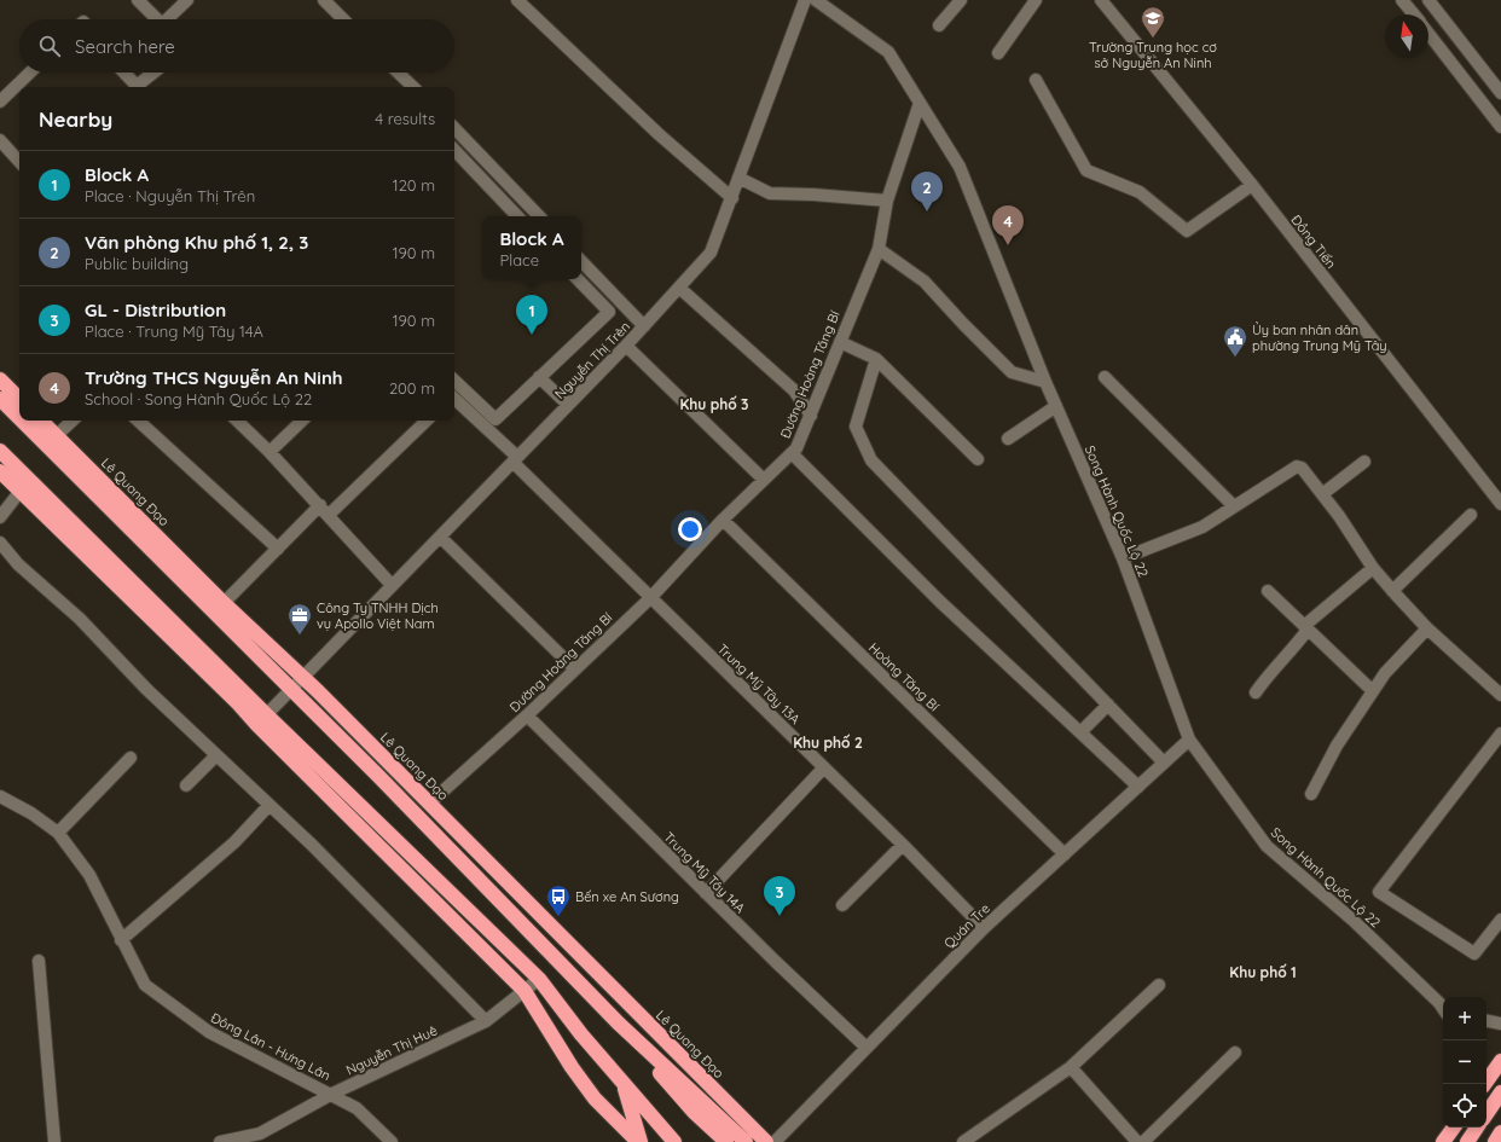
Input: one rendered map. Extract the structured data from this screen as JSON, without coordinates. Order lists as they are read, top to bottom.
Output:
{
  "streets": {
    "highway": ["Lê Quang Đạo"],
    "street": [
      "Đồng Tiến",
      "Nguyễn Thị Trên",
      "Đường Hoàng Tăng Bí",
      "Song Hành Quốc Lộ 22",
      "Hoàng Tăng Bí",
      "Trung Mỹ Tây 13A",
      "Trung Mỹ Tây 14A",
      "Quán Tre",
      "Đông Lân - Hưng Lân",
      "Nguyễn Thị Huê"
    ]
  },
  "crossings": [
    ["Nguyễn Thị Trên", "Lê Quang Đạo"],
    ["Nguyễn Thị Trên", "Trung Mỹ Tây 13A"],
    ["Đường Hoàng Tăng Bí", "Lê Quang Đạo"],
    ["Đường Hoàng Tăng Bí", "Song Hành Quốc Lộ 22"],
    ["Đường Hoàng Tăng Bí", "Hoàng Tăng Bí"],
    ["Đường Hoàng Tăng Bí", "Trung Mỹ Tây 13A"],
    ["Đường Hoàng Tăng Bí", "Trung Mỹ Tây 14A"],
    ["Song Hành Quốc Lộ 22", "Quán Tre"],
    ["Hoàng Tăng Bí", "Quán Tre"],
    ["Trung Mỹ Tây 13A", "Quán Tre"],
    ["Trung Mỹ Tây 14A", "Quán Tre"],
    ["Đông Lân - Hưng Lân", "Nguyễn Thị Huê"]
  ],
  "districts": ["Khu phố 3", "Khu phố 2", "Khu phố 1"],
  "places": {
    "school or university": ["Trường Trung học cơ sở Nguyễn An Ninh"],
    "public building": ["Ủy ban nhân dân phường Trung Mỹ Tây"],
    "office": ["Công Ty TNHH Dịch vụ Apollo Việt Nam"],
    "bus stop": ["Bến xe An Sương"]
  },
  "north": "top",
  "page": {
    "search": "Search here",
    "heading": ["Nearby", "4 results"],
    "list": [
      {
        "mark": "1",
        "name": "Block A",
        "note": "Place · Nguyễn Thị Trên",
        "value": "120 m"
      },
      {
        "mark": "2",
        "name": "Văn phòng Khu phố 1, 2, 3",
        "note": "Public building",
        "value": "190 m"
      },
      {
        "mark": "3",
        "name": "GL - Distribution",
        "note": "Place · Trung Mỹ Tây 14A",
        "value": "190 m"
      },
      {
        "mark": "4",
        "name": "Trường THCS Nguyễn An Ninh",
        "note": "School · Song Hành Quốc Lộ 22",
        "value": "200 m"
      }
    ],
    "pins": [
      "2",
      "4",
      "1",
      "3"
    ],
    "popup": ["Block A", "Place"],
    "map_buttons": ["+", "−"]
  }
}
